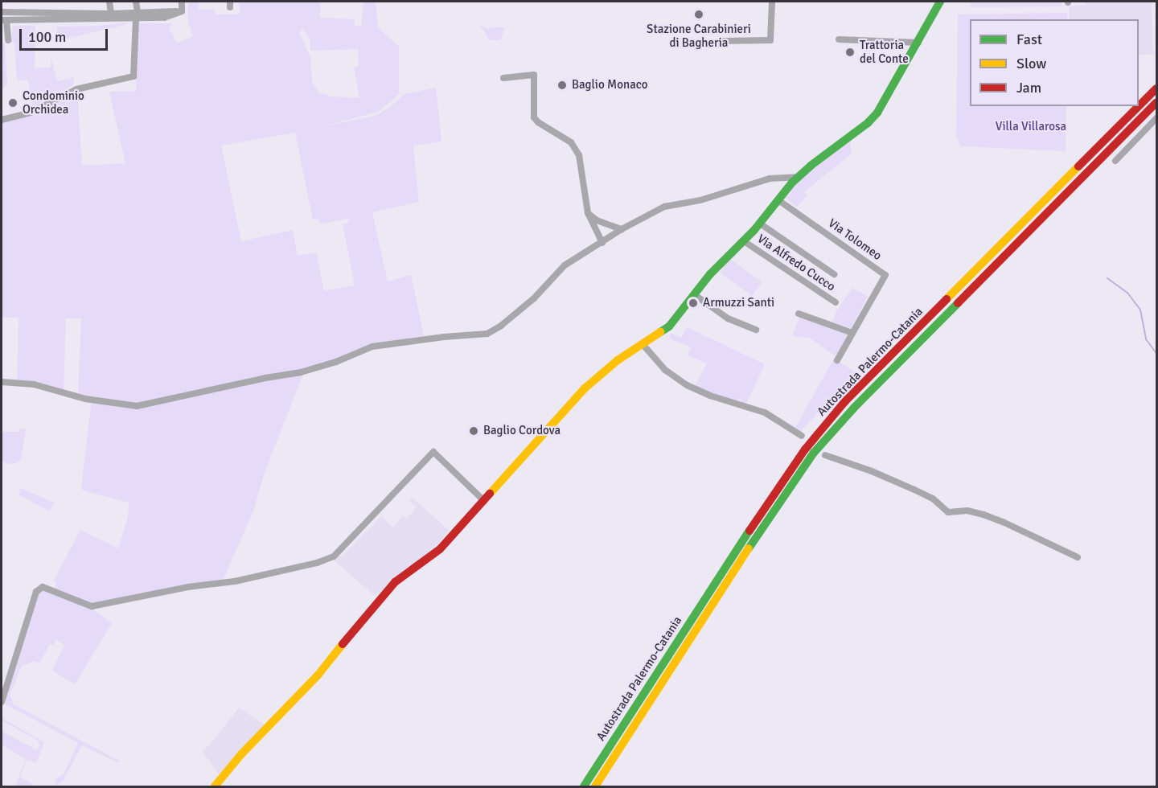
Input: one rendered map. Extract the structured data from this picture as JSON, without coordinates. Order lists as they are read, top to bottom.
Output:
{
  "streets": {
    "main road": ["Autostrada Palermo-Catania"],
    "street": ["Via Tolomeo", "Via Alfredo Cucco"]
  },
  "parks": ["Villa Villarosa"],
  "places": [
    "Stazione Carabinieri di Bagheria",
    "Trattoria del Conte",
    "Baglio Monaco",
    "Condominio Orchidea",
    "Armuzzi Santi",
    "Baglio Cordova"
  ],
  "legend": ["Fast", "Slow", "Jam"],
  "scale_bar": "100 m"
}
